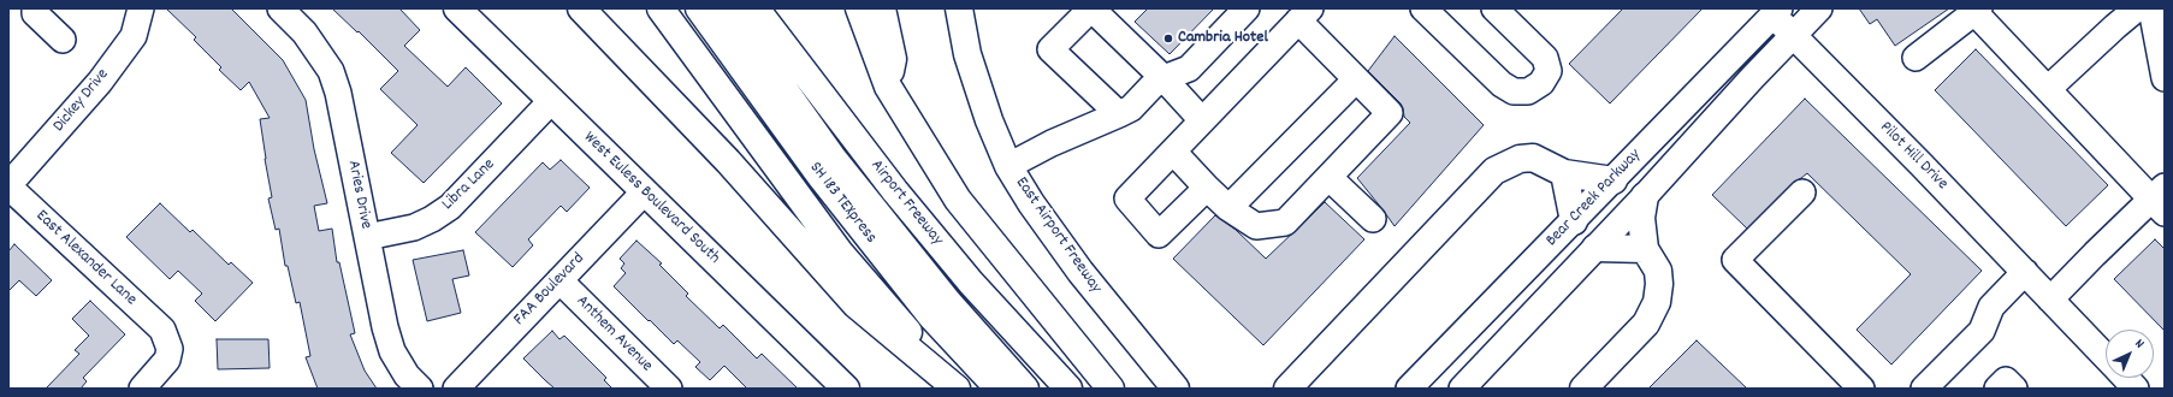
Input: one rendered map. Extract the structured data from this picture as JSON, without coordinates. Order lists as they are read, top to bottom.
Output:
{
  "streets": {
    "main road": [
      "West Euless Boulevard South",
      "SH 183 TEXpress",
      "Airport Freeway",
      "East Airport Freeway"
    ],
    "street": [
      "Dickey Drive",
      "Pilot Hill Drive",
      "Libra Lane",
      "Aries Drive",
      "Bear Creek Parkway",
      "East Alexander Lane",
      "FAA Boulevard",
      "Anthem Avenue"
    ]
  },
  "crossings": [
    ["Dickey Drive", "East Alexander Lane"],
    ["Pilot Hill Drive", "Bear Creek Parkway"],
    ["Libra Lane", "Aries Drive"],
    ["Libra Lane", "West Euless Boulevard South"],
    ["West Euless Boulevard South", "FAA Boulevard"],
    ["FAA Boulevard", "Anthem Avenue"]
  ],
  "places": ["Cambria Hotel"],
  "north": "top right"
}
